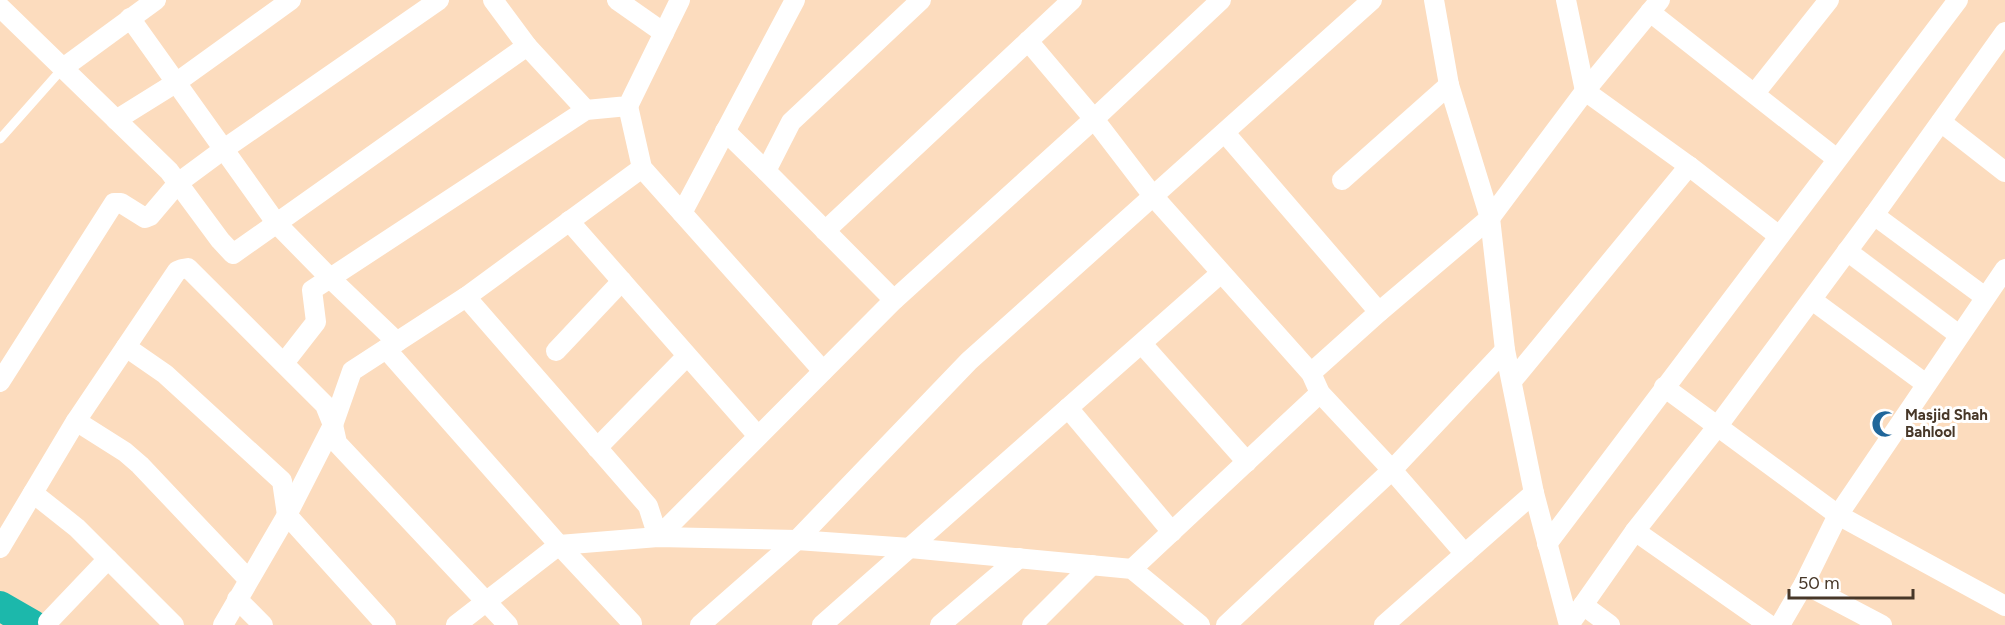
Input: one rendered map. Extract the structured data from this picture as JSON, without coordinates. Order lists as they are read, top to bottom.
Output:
{
  "places": {
    "mosque": ["Masjid Shah Bahlool"]
  },
  "scale_bar": "50 m"
}
